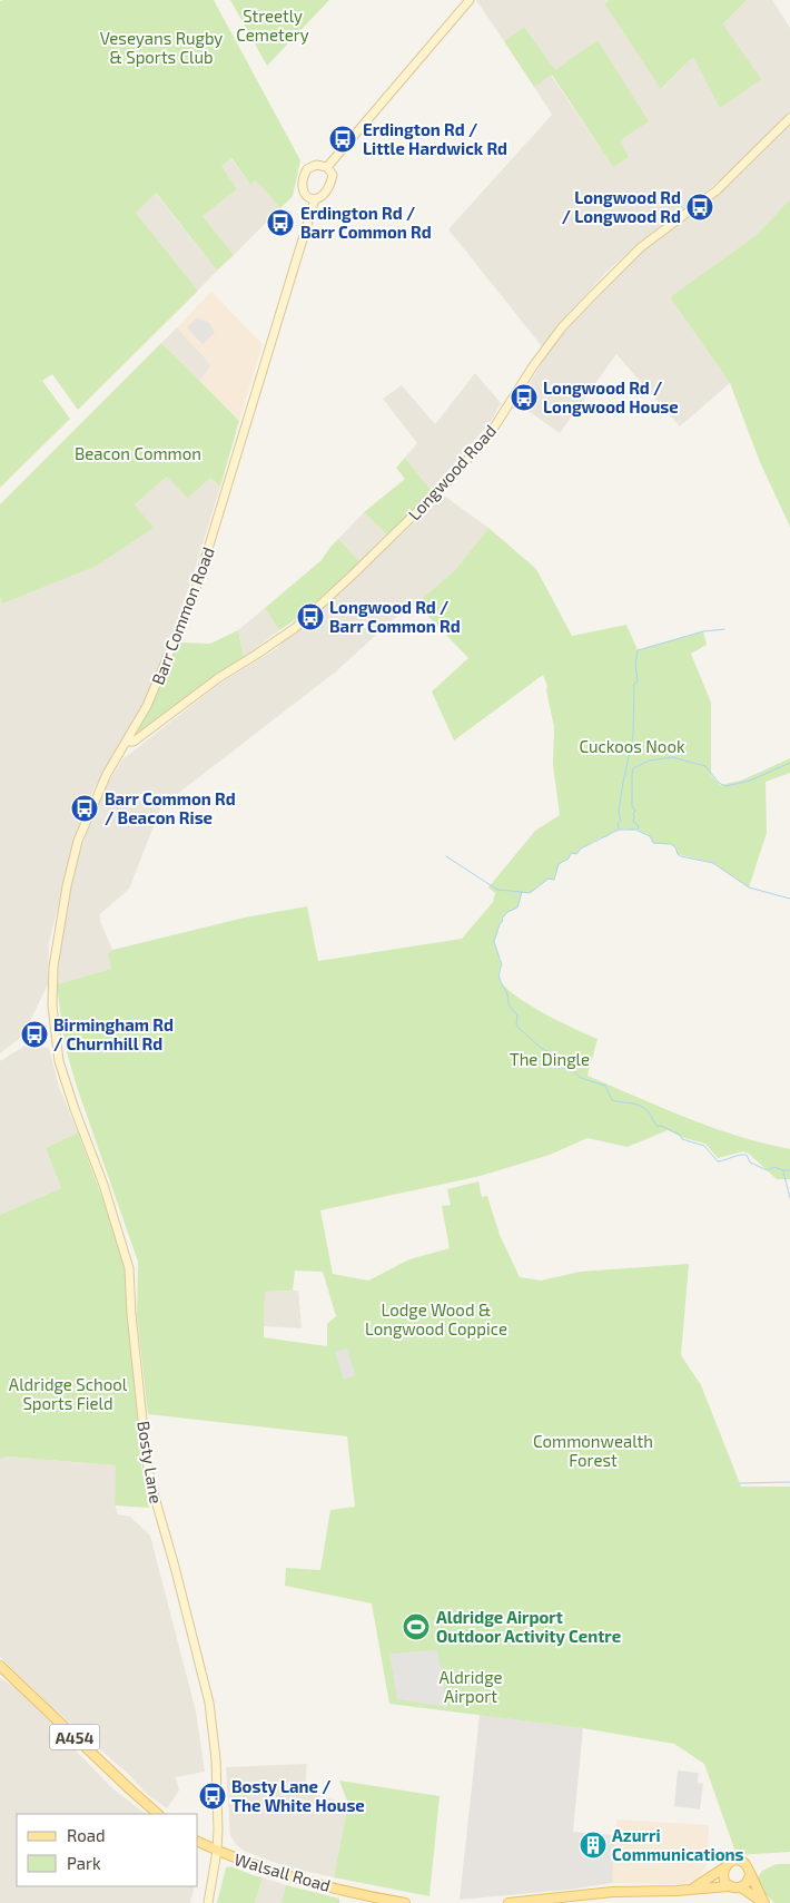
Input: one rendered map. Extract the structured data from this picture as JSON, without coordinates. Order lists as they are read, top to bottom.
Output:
{
  "streets": {
    "main road": [
      "Longwood Road",
      "Barr Common Road",
      "Bosty Lane",
      "A454",
      "Walsall Road"
    ]
  },
  "crossings": [
    ["Longwood Road", "Barr Common Road"],
    ["Barr Common Road", "Bosty Lane"],
    ["Bosty Lane", "Walsall Road"]
  ],
  "parks": [
    "Streetly Cemetery",
    "Veseyans Rugby & Sports Club",
    "Beacon Common",
    "Cuckoos Nook",
    "The Dingle",
    "Lodge Wood & Longwood Coppice",
    "Aldridge School Sports Field",
    "Commonwealth Forest",
    "Aldridge Airport"
  ],
  "places": {
    "bus stop": [
      "Erdington Rd / Little Hardwick Rd",
      "Longwood Rd / Longwood Rd",
      "Erdington Rd / Barr Common Rd",
      "Longwood Rd / Longwood House",
      "Longwood Rd / Barr Common Rd",
      "Barr Common Rd / Beacon Rise",
      "Birmingham Rd / Churnhill Rd",
      "Bosty Lane / The White House"
    ],
    "sports": ["Aldridge Airport Outdoor Activity Centre"],
    "building": ["Azurri Communications"]
  },
  "legend": ["Road", "Park"]
}
